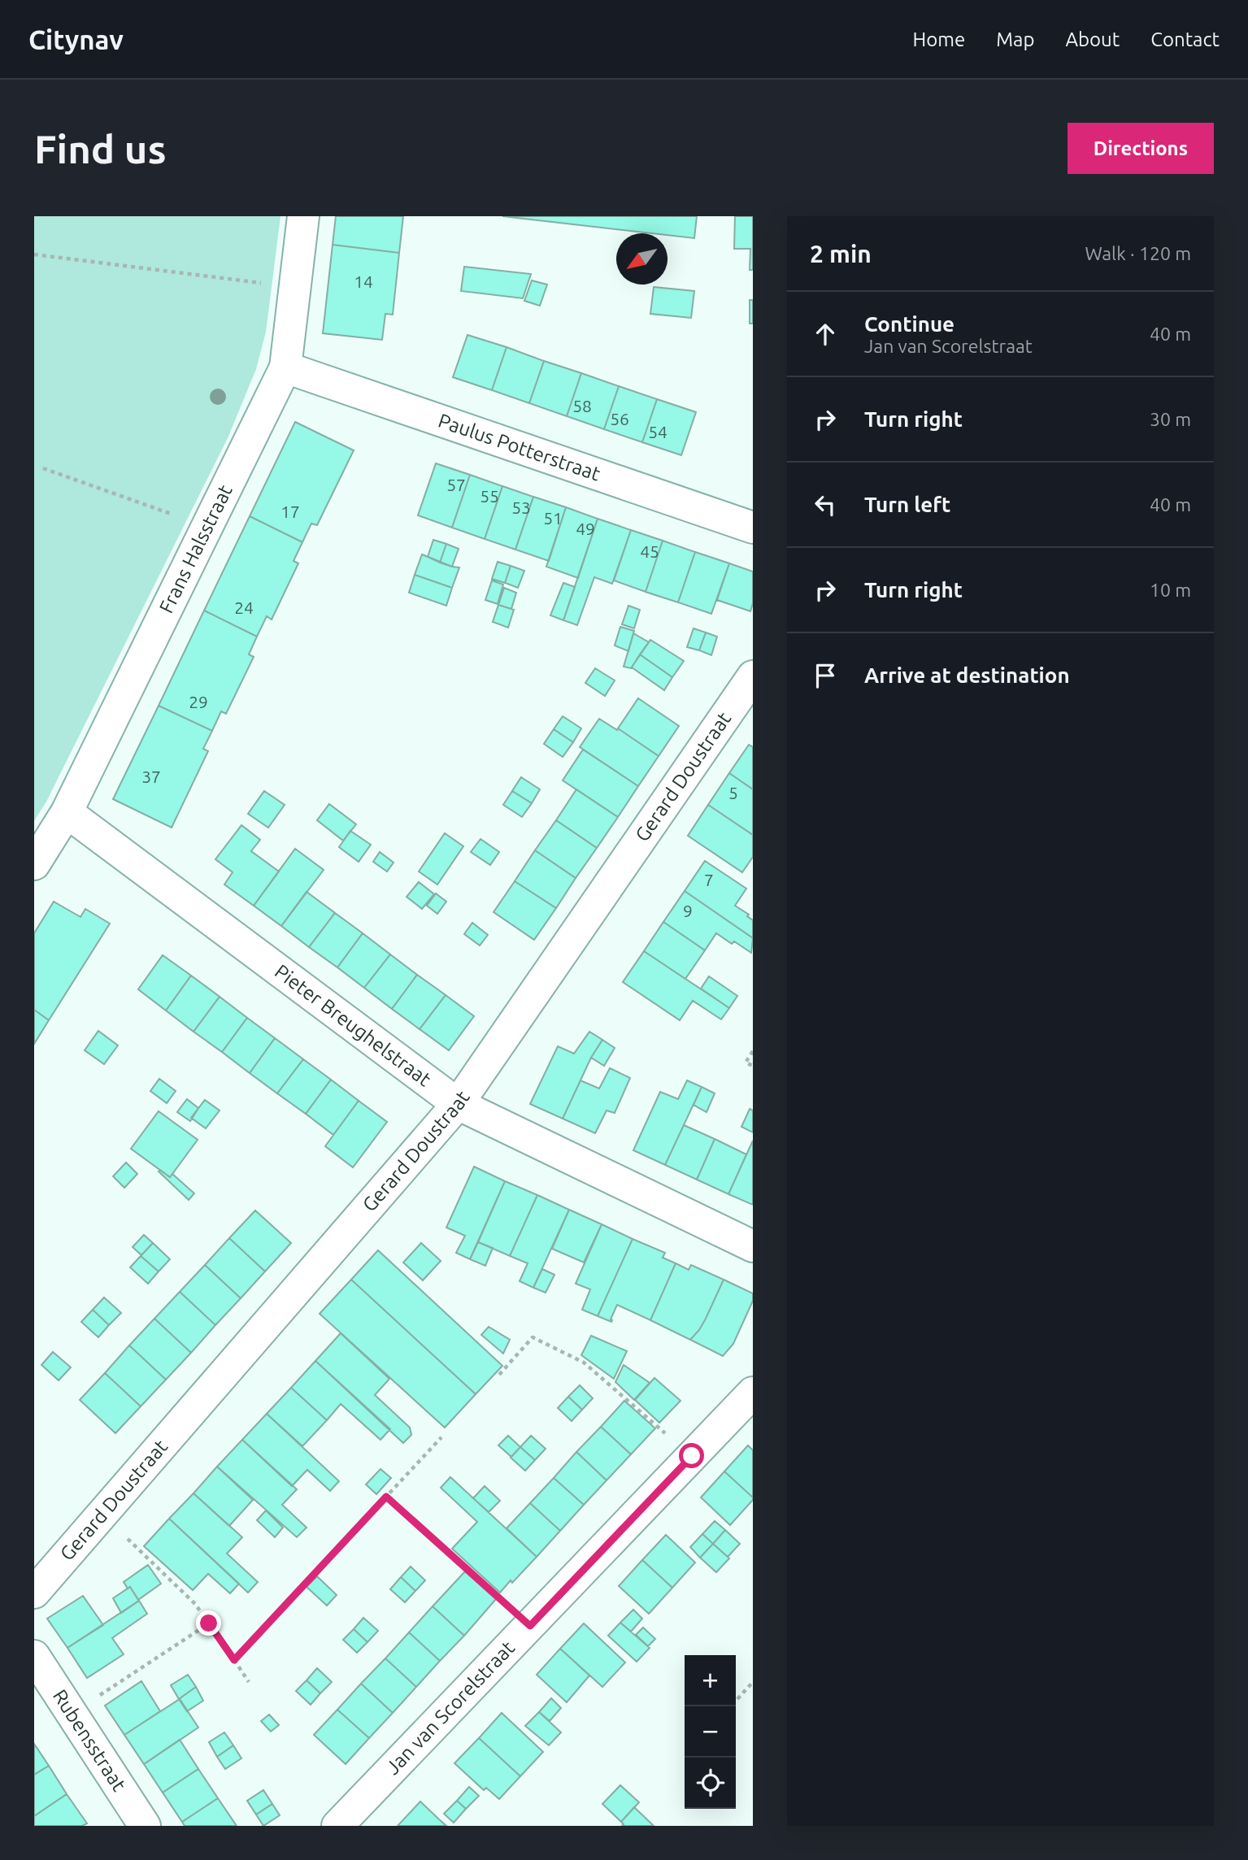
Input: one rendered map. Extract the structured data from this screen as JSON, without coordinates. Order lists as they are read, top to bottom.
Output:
{
  "streets": {
    "street": [
      "Paulus Potterstraat",
      "Frans Halsstraat",
      "Gerard Doustraat",
      "Pieter Breughelstraat",
      "Jan van Scorelstraat",
      "Rubensstraat"
    ]
  },
  "crossings": [
    ["Paulus Potterstraat", "Frans Halsstraat"],
    ["Frans Halsstraat", "Pieter Breughelstraat"],
    ["Gerard Doustraat", "Pieter Breughelstraat"]
  ],
  "house_numbers": [
    "14",
    "58",
    "56",
    "54",
    "57",
    "55",
    "53",
    "17",
    "51",
    "49",
    "45",
    "24",
    "29",
    "37",
    "5",
    "7",
    "9"
  ],
  "north": "bottom left",
  "page": {
    "header": "Citynav",
    "nav": [
      "Home",
      "Map",
      "About",
      "Contact"
    ],
    "buttons": "Directions",
    "title": "Find us",
    "heading": ["2 min", "Walk · 120 m"],
    "list": [
      ["Continue", "Jan van Scorelstraat", "40 m"],
      ["Turn right", "30 m"],
      ["Turn left", "40 m"],
      ["Turn right", "10 m"],
      "Arrive at destination"
    ],
    "map_buttons": ["+", "−"]
  }
}
